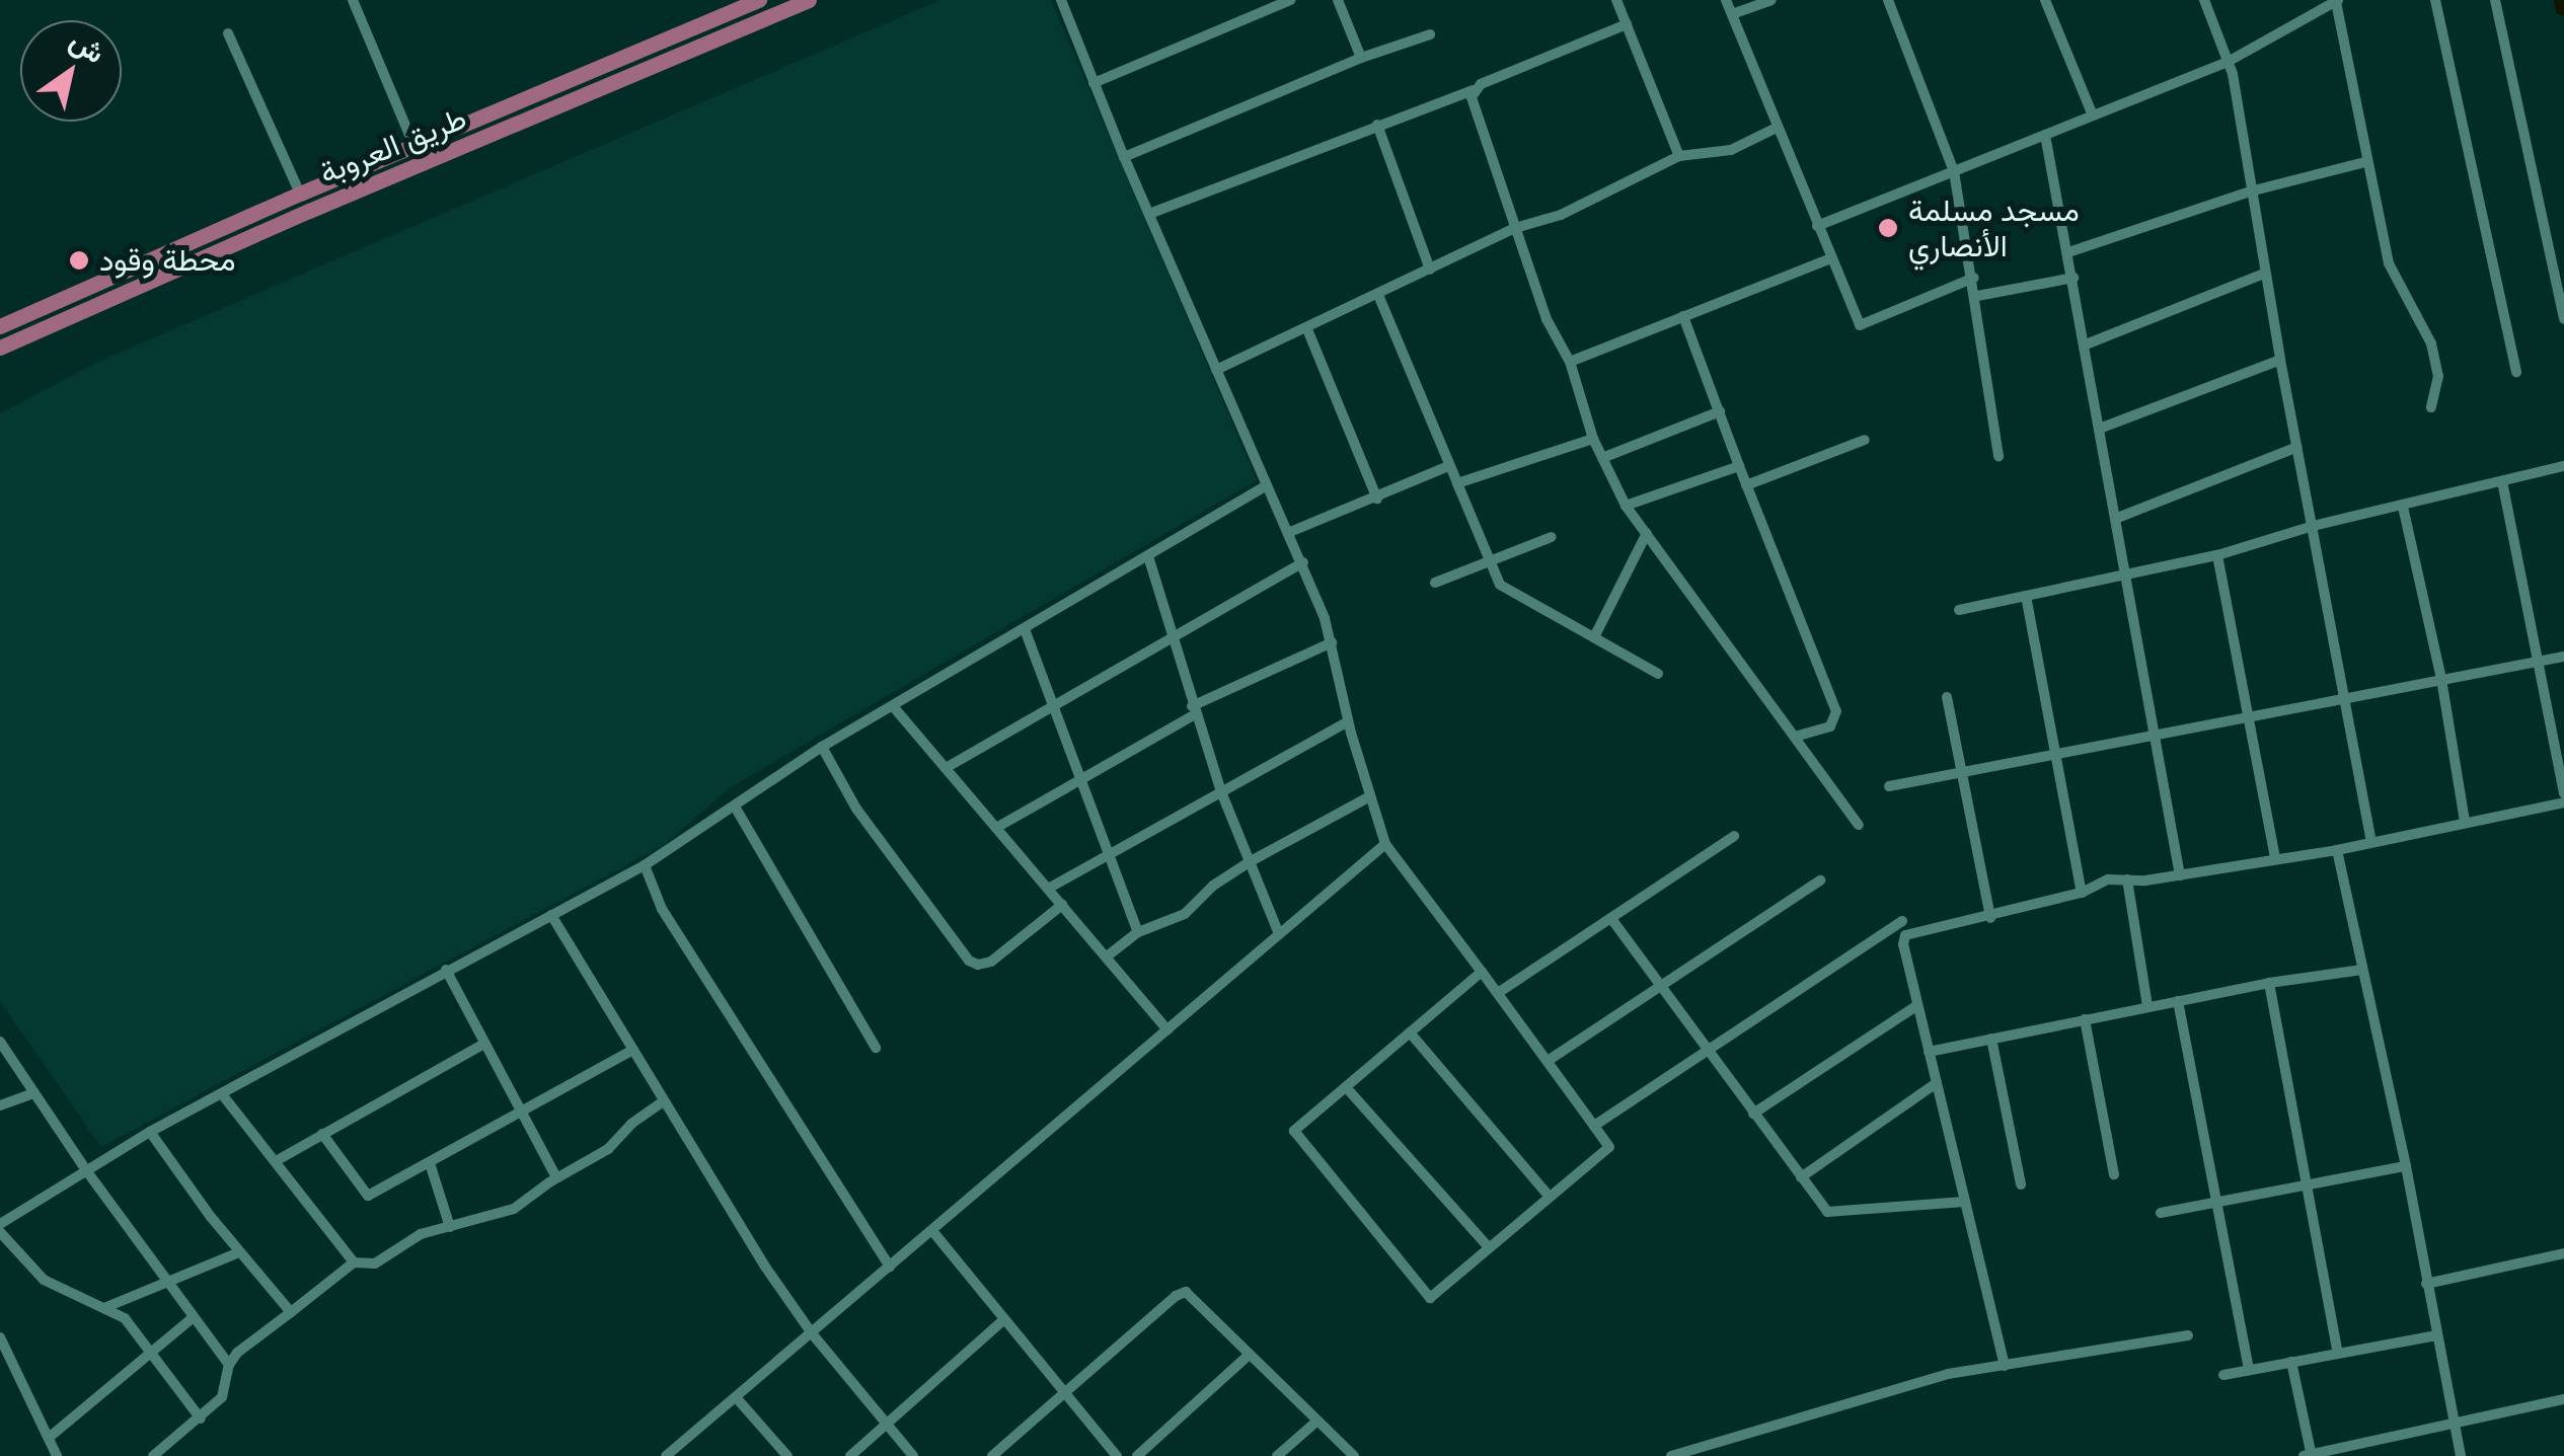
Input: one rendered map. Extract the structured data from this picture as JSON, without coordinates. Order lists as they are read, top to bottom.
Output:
{
  "streets": {
    "main road": ["طريق العروبة"]
  },
  "places": ["مسجد مسلمة الأنصاري", "محطة وقود"],
  "north": "top right"
}
